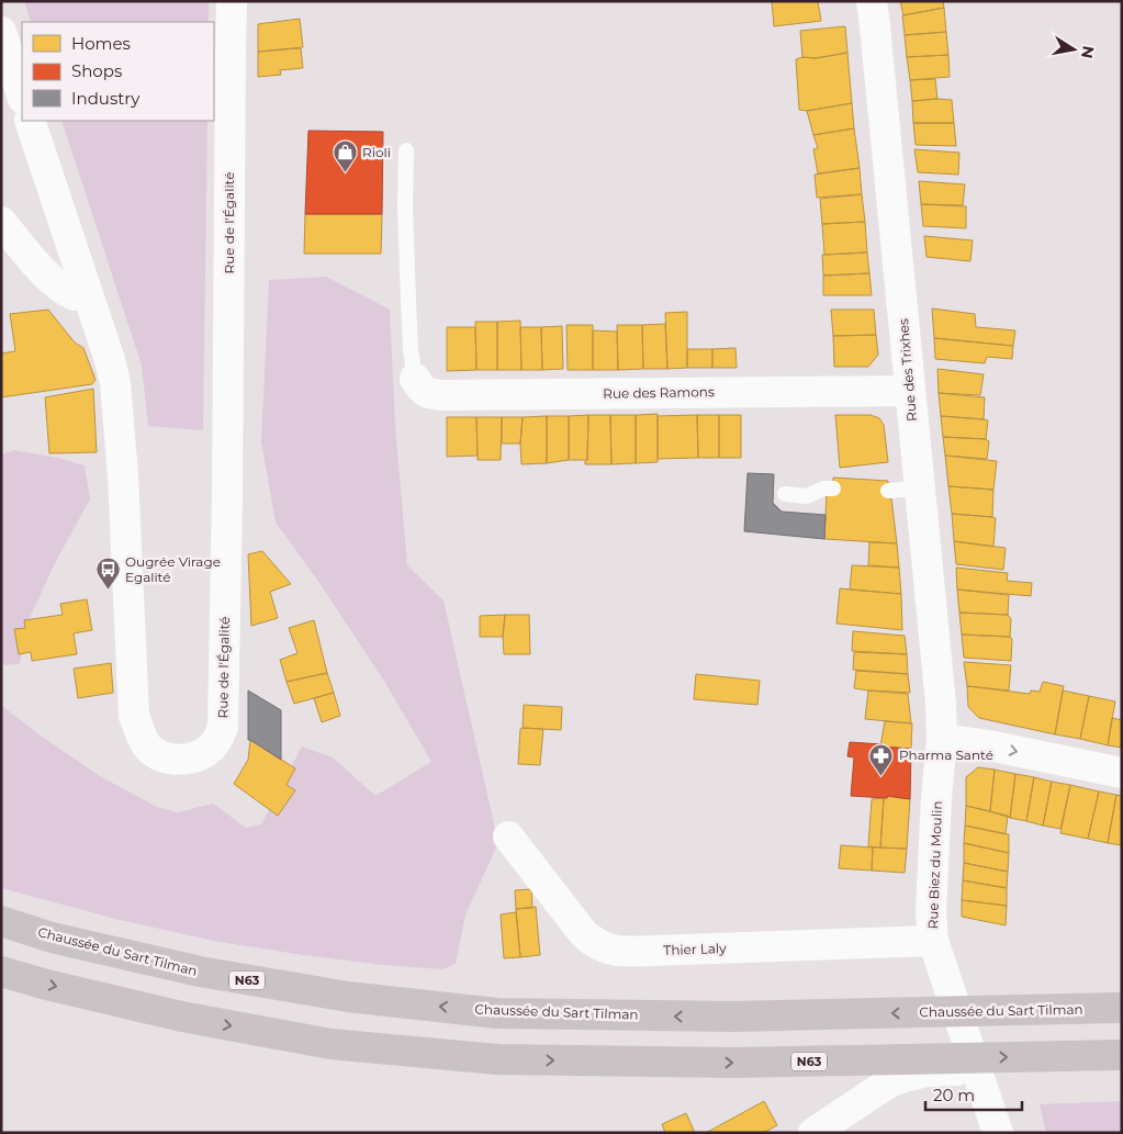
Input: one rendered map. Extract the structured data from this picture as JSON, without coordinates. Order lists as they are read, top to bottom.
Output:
{
  "streets": {
    "highway": ["Chaussée du Sart Tilman", "N63"],
    "street": [
      "Rue de l'Égalité",
      "Rue des Trixhes",
      "Rue des Ramons",
      "Rue Biez du Moulin",
      "Thier Laly"
    ]
  },
  "crossings": [
    ["Rue des Trixhes", "Rue des Ramons"],
    ["Rue des Trixhes", "Rue Biez du Moulin"],
    ["Rue Biez du Moulin", "Thier Laly"]
  ],
  "places": {
    "shop": ["Rioli"],
    "bus stop": ["Ougrée Virage Egalité"],
    "pharmacy": ["Pharma Santé"]
  },
  "legend": ["Homes", "Shops", "Industry"],
  "scale_bar": "20 m",
  "north": "right"
}
